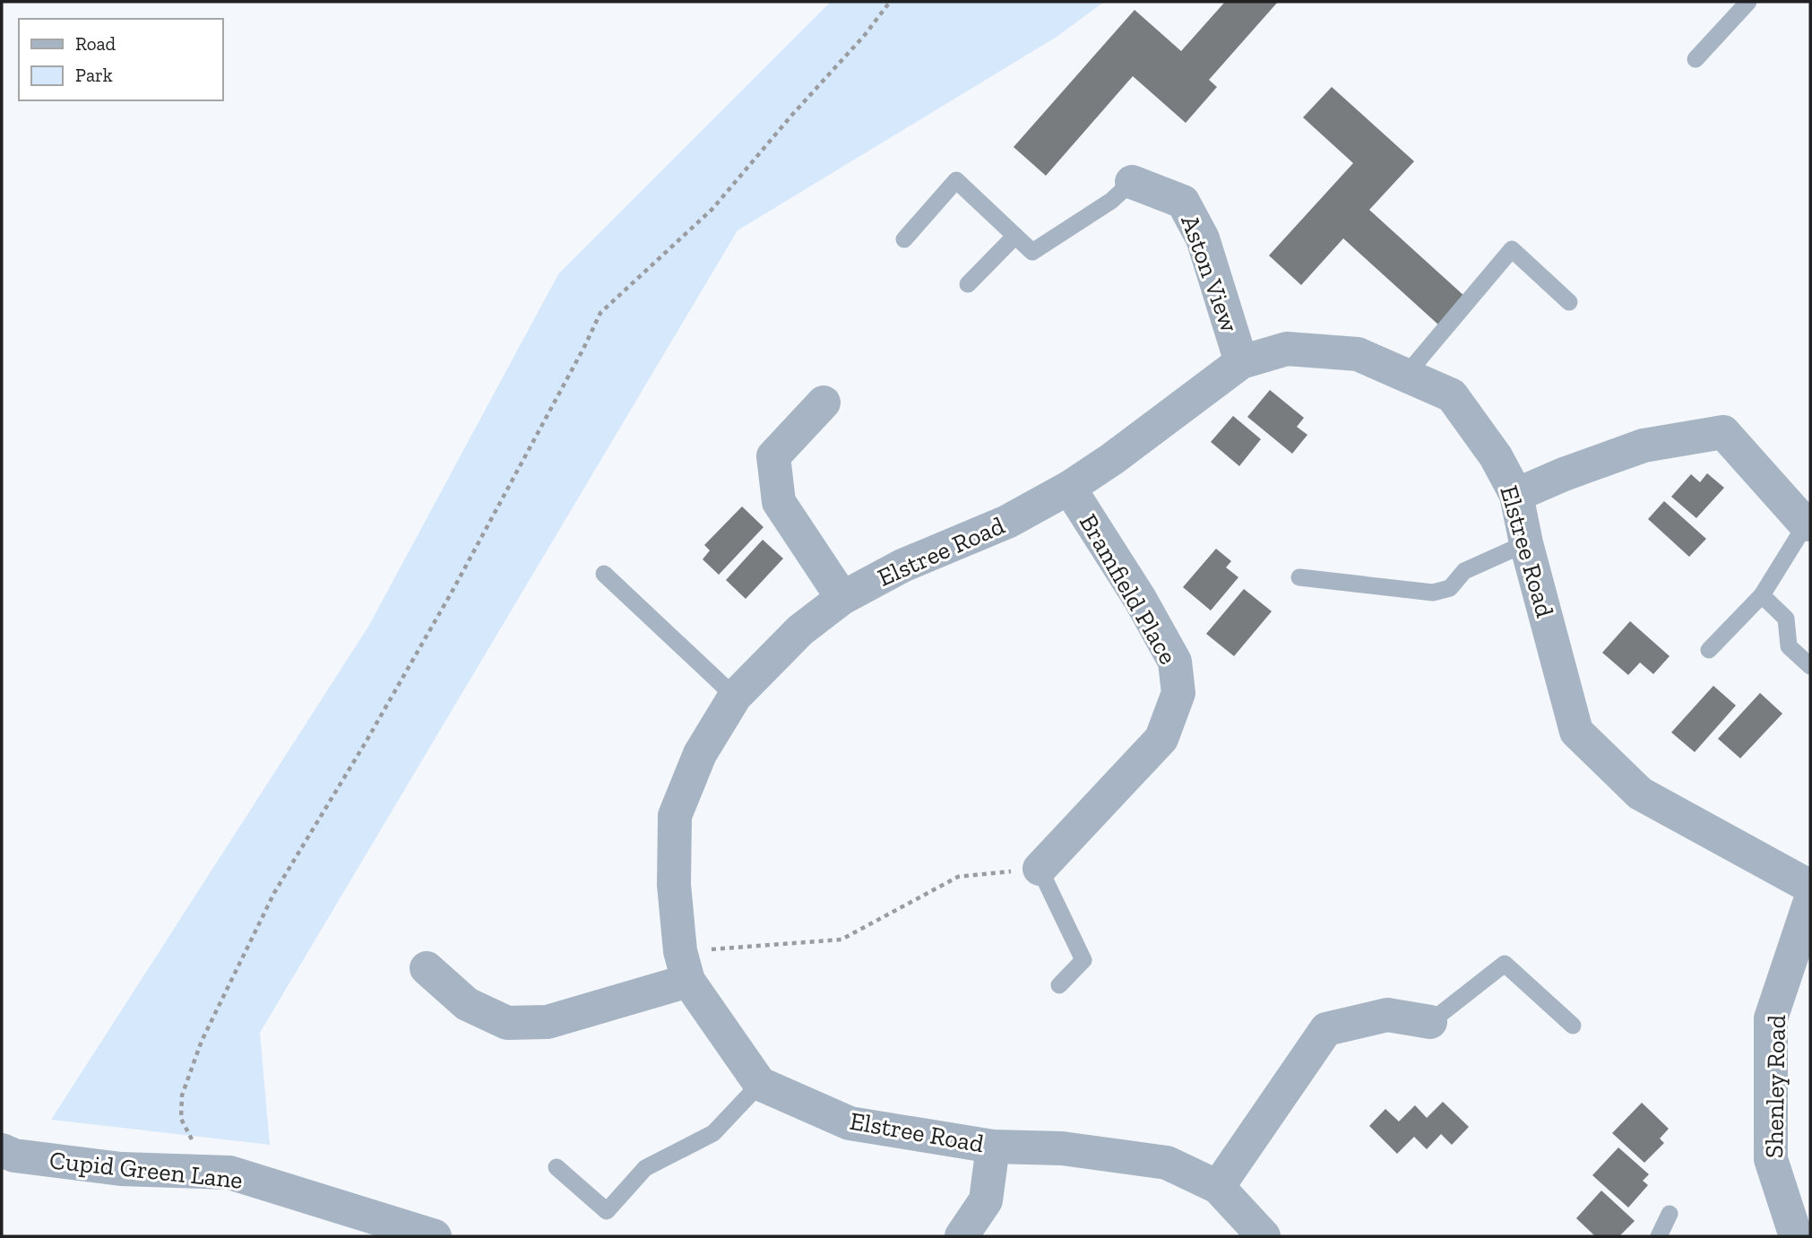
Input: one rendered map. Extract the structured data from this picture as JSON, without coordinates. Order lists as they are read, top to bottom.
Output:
{
  "streets": {
    "street": [
      "Aston View",
      "Elstree Road",
      "Bramfield Place",
      "Shenley Road",
      "Cupid Green Lane"
    ]
  },
  "crossings": [
    ["Aston View", "Elstree Road"],
    ["Elstree Road", "Bramfield Place"]
  ],
  "legend": ["Road", "Park"]
}
